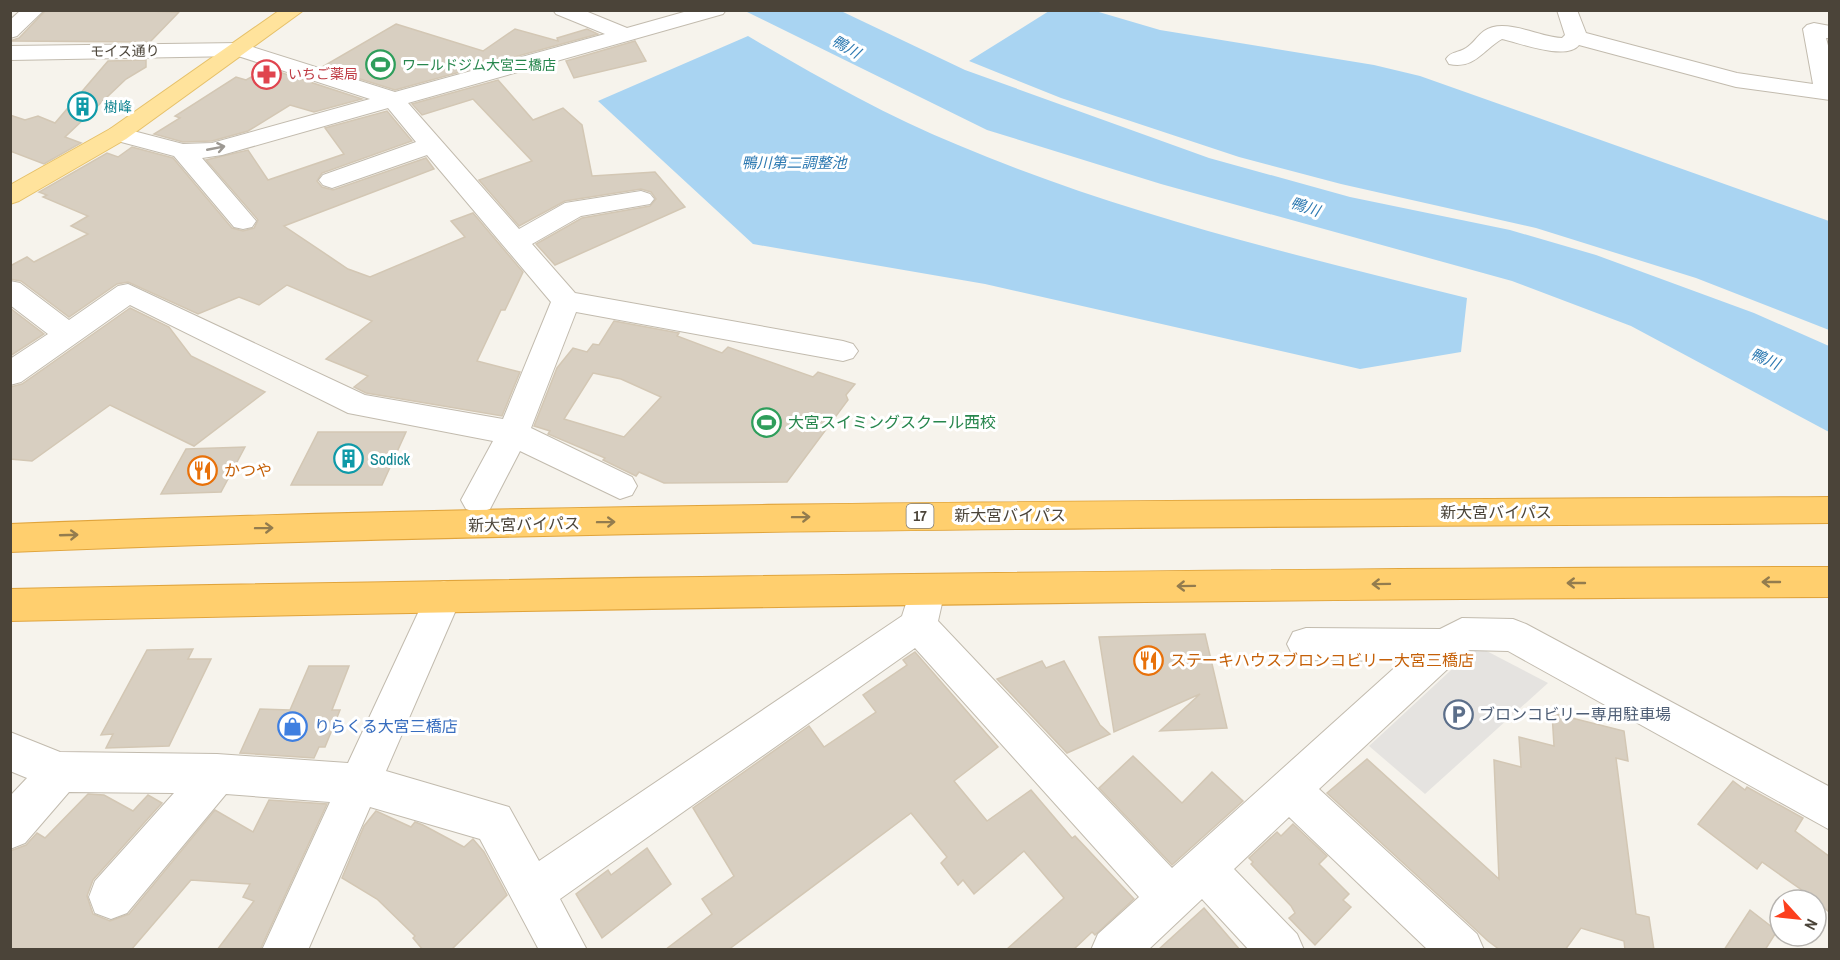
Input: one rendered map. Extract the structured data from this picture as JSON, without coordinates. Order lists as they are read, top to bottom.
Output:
{
  "streets": {
    "highway": ["新大宮バイパス", "17"],
    "street": ["モイス通り"]
  },
  "water": ["鴨川", "鴨川第二調整池"],
  "places": {
    "sports": ["ワールドジム大宮三橋店", "大宮スイミングスクール西校"],
    "pharmacy": ["いちご薬局"],
    "building": ["樹峰", "Sodick"],
    "restaurant": ["かつや", "ステーキハウスブロンコビリー大宮三橋店"],
    "parking": ["ブロンコビリー専用駐車場"],
    "shop": ["りらくる大宮三橋店"]
  },
  "north": "bottom right"
}
